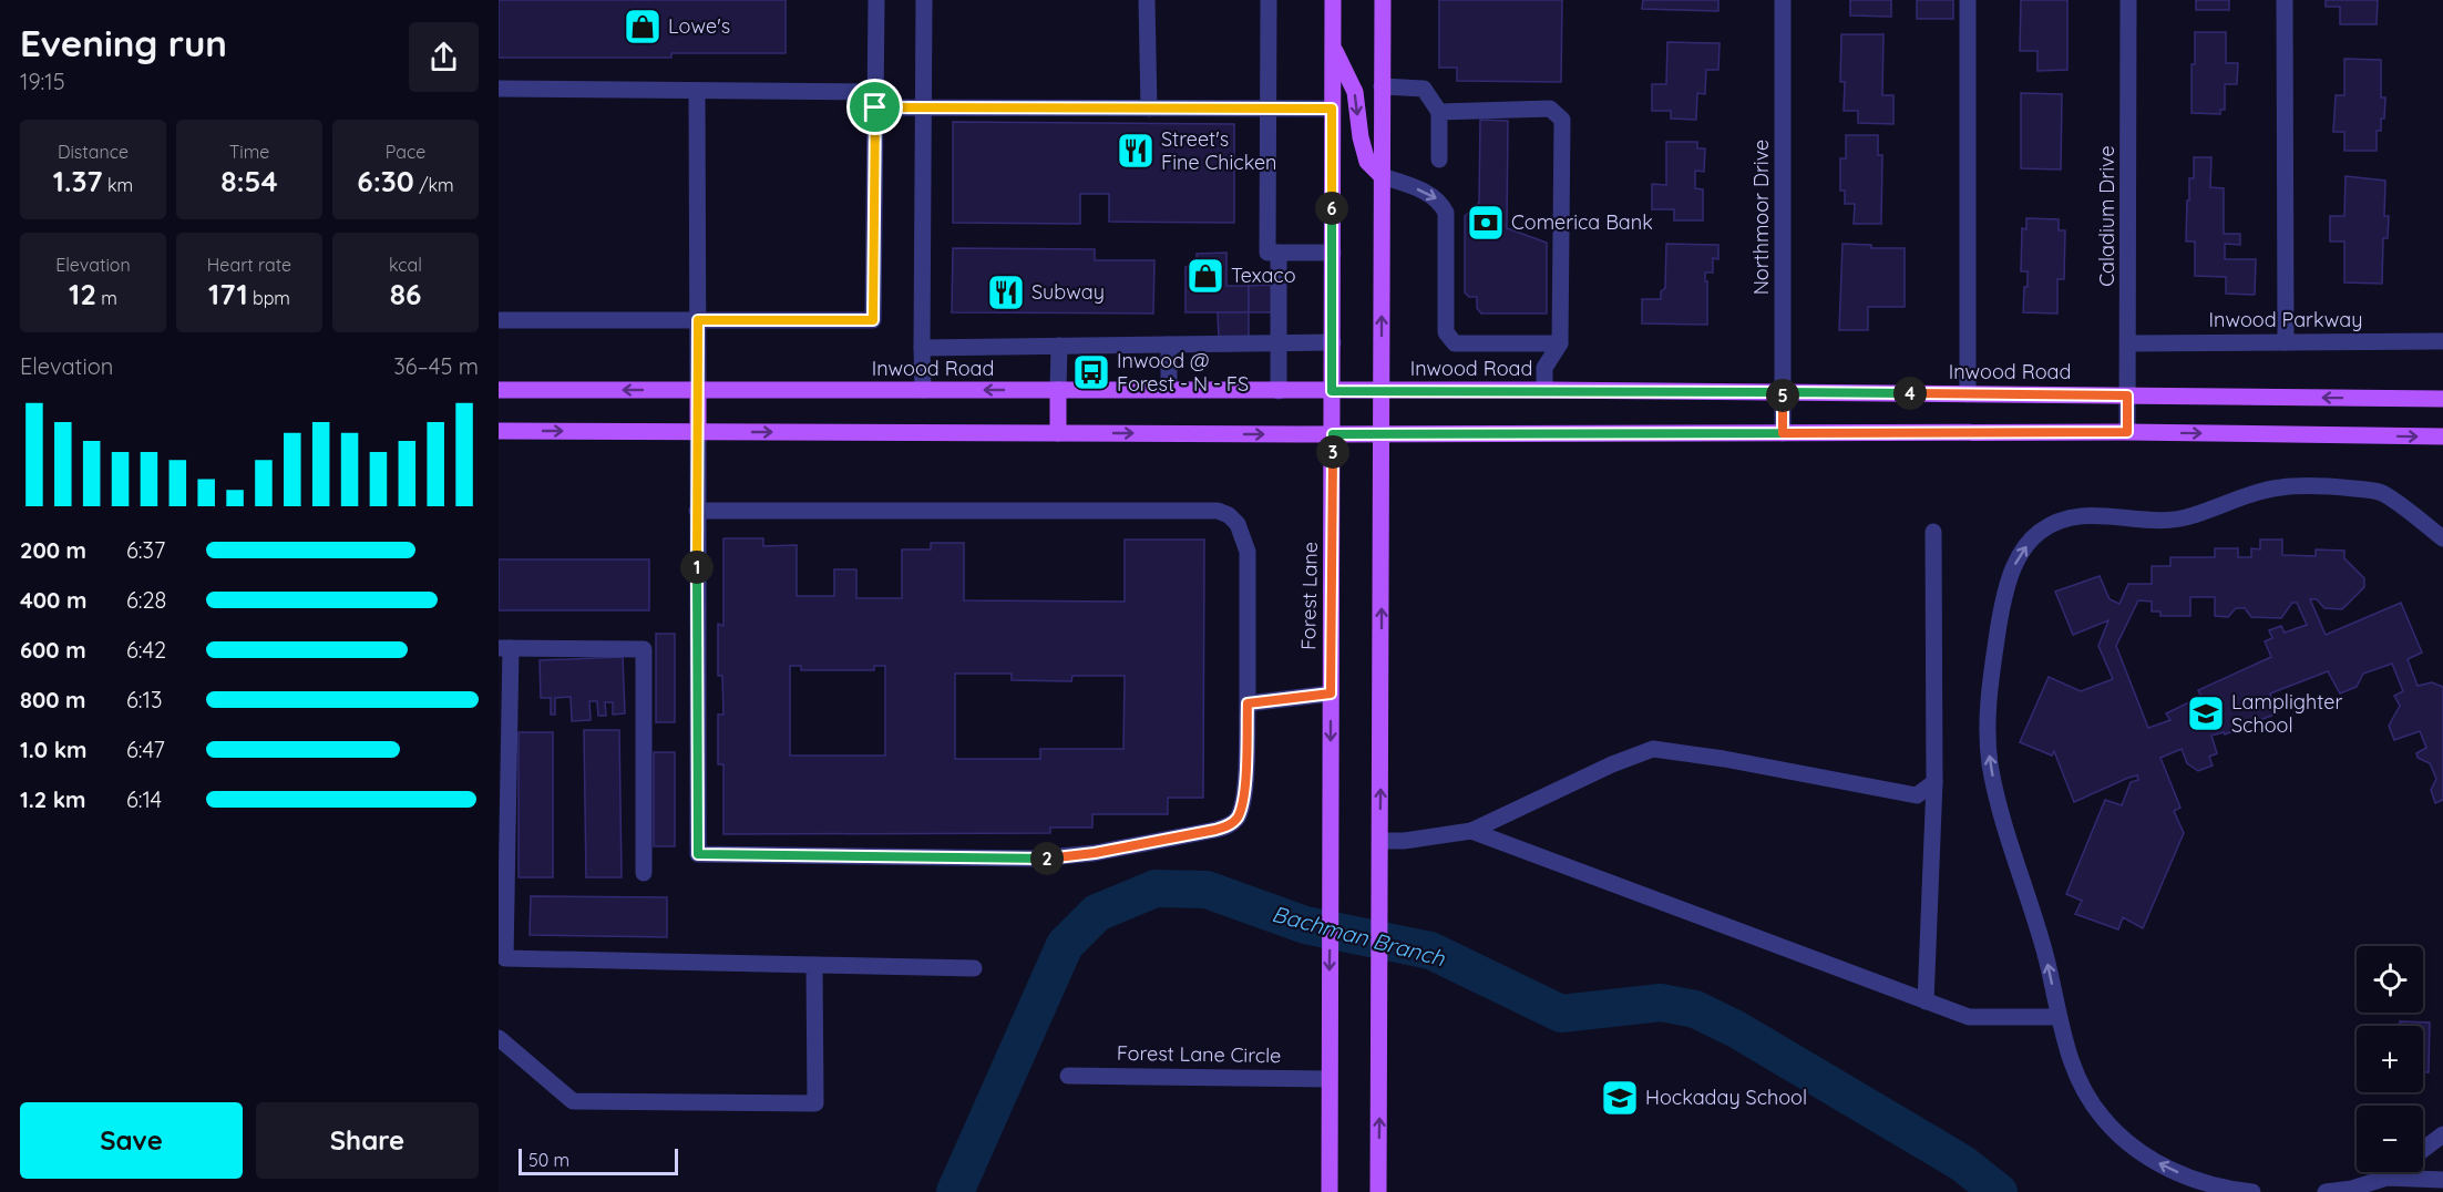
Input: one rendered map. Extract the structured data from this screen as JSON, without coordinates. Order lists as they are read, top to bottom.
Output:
{
  "streets": {
    "main road": ["Inwood Road", "Forest Lane"],
    "street": [
      "Caladium Drive",
      "Northmoor Drive",
      "Inwood Parkway",
      "Forest Lane Circle"
    ]
  },
  "crossings": [
    ["Caladium Drive", "Inwood Parkway"],
    ["Caladium Drive", "Inwood Road"],
    ["Northmoor Drive", "Inwood Road"],
    ["Inwood Road", "Forest Lane"],
    ["Forest Lane", "Forest Lane Circle"]
  ],
  "water": ["Bachman Branch"],
  "places": {
    "shop": ["Lowe's", "Texaco"],
    "restaurant": ["Street's Fine Chicken", "Subway"],
    "bank": ["Comerica Bank"],
    "bus stop": ["Inwood @ Forest - N - FS"],
    "school or university": ["Lamplighter School", "Hockaday School"]
  },
  "scale_bar": "50 m",
  "page": {
    "heading": ["Evening run", "19:15"],
    "stats": [
      ["Distance", "1.37 km"],
      ["Time", "8:54"],
      ["Pace", "6:30 /km"],
      ["Elevation", "12 m"],
      ["Heart rate", "171 bpm"],
      ["kcal", "86"]
    ],
    "pins": [
      "6",
      "4",
      "5",
      "3",
      "1",
      "2"
    ],
    "chart": ["Elevation", "36–45 m"],
    "list": [
      {
        "name": "200 m",
        "note": "6:37"
      },
      {
        "name": "400 m",
        "note": "6:28"
      },
      {
        "name": "600 m",
        "note": "6:42"
      },
      {
        "name": "800 m",
        "note": "6:13"
      },
      {
        "name": "1.0 km",
        "note": "6:47"
      },
      {
        "name": "1.2 km",
        "note": "6:14"
      }
    ],
    "map_buttons": ["+", "−"],
    "buttons": ["Save", "Share"],
    "scale": "50 m"
  }
}
